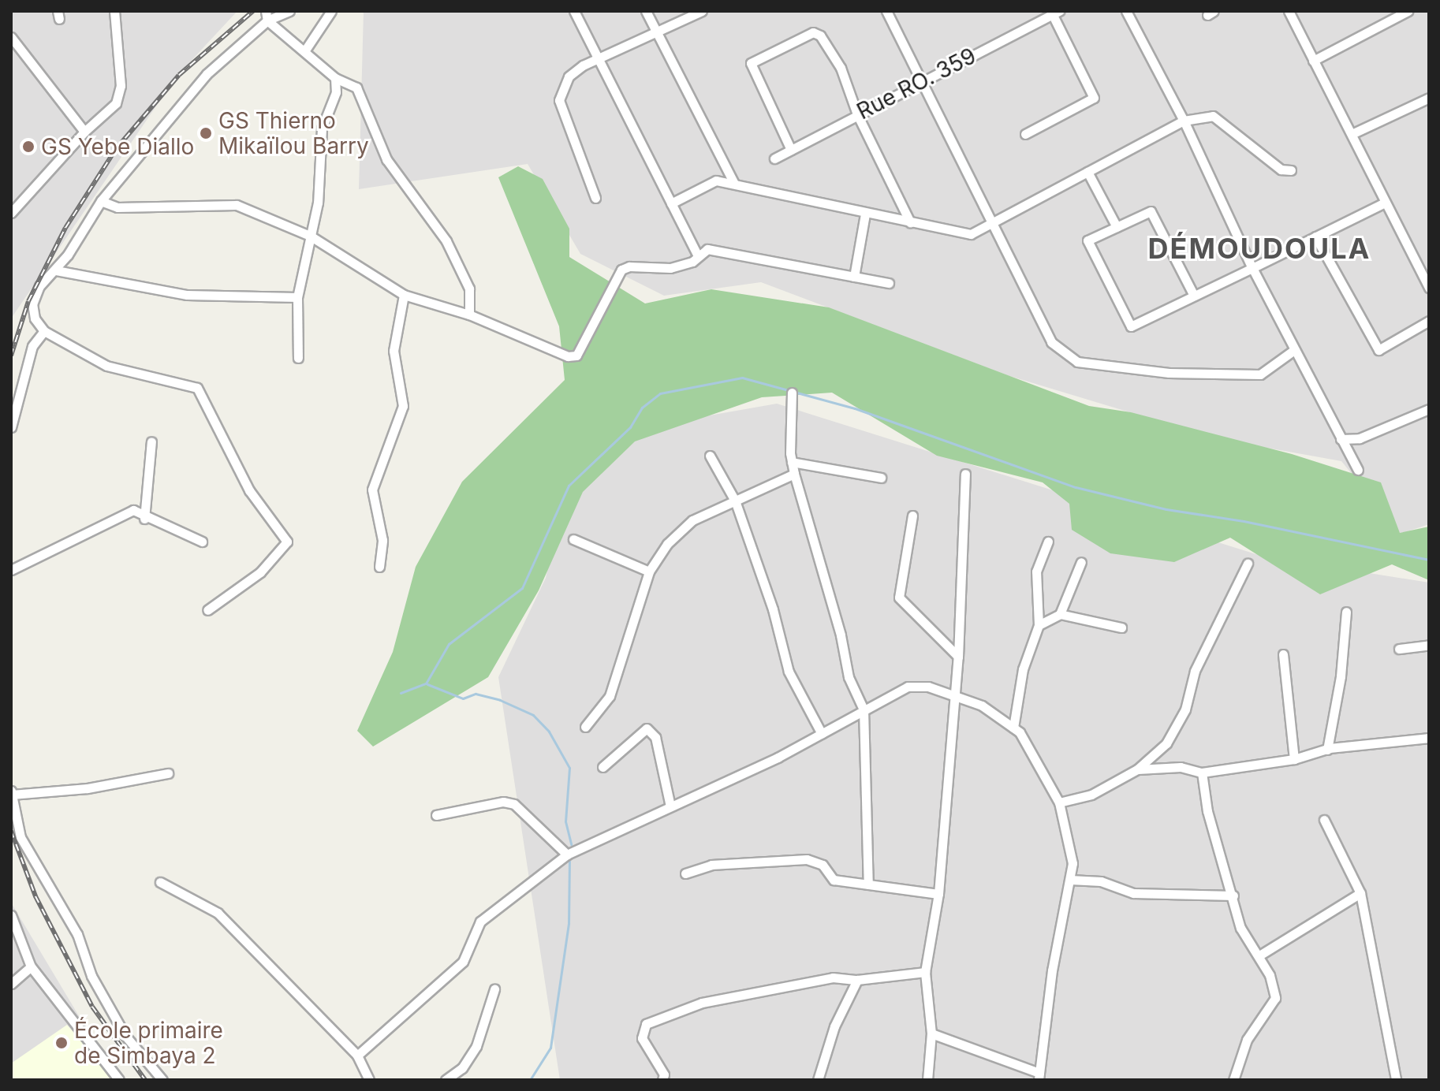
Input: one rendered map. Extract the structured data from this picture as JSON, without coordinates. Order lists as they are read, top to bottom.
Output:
{
  "streets": {
    "street": ["Rue RO. 359"]
  },
  "districts": ["DÉMOUDOULA"],
  "places": ["GS Thierno Mikaïlou Barry", "GS Yebe Diallo", "École primaire de Simbaya 2"]
}
